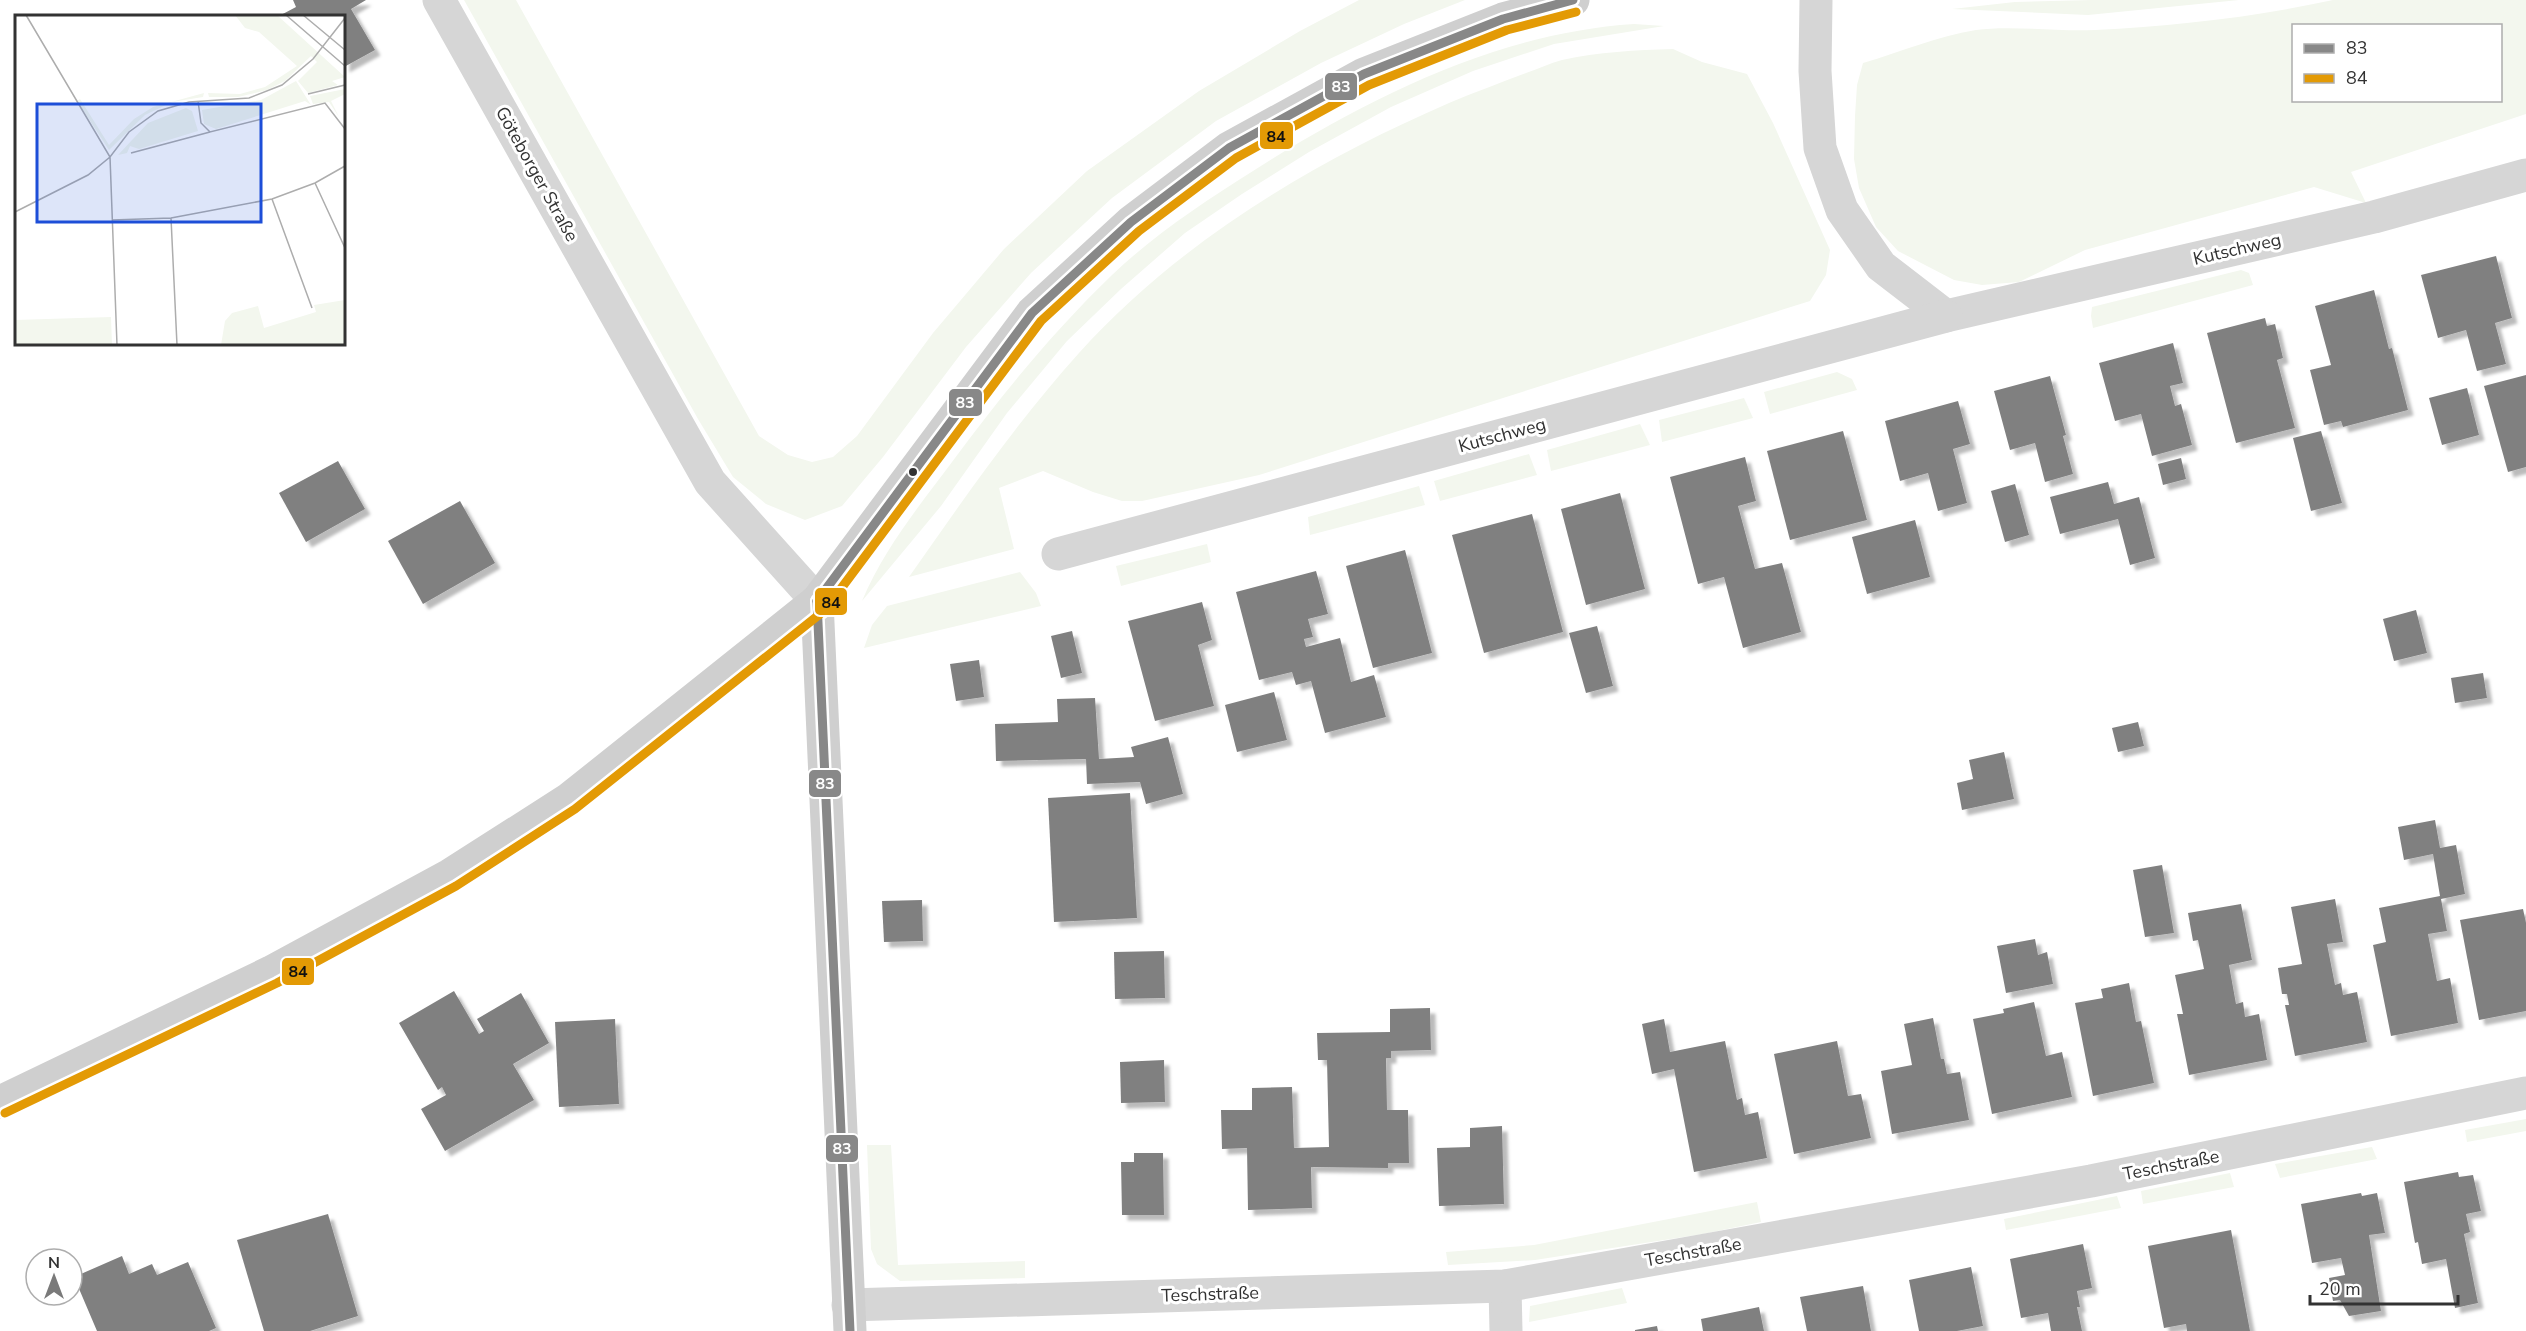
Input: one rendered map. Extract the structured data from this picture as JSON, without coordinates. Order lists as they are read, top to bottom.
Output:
{
  "streets": {
    "street": ["Göteborger Straße", "Kutschweg", "Teschstraße"]
  },
  "lines": ["transit line 83", "transit line 84"],
  "legend": ["83", "84"],
  "scale_bar": "20 m",
  "north": "top"
}
